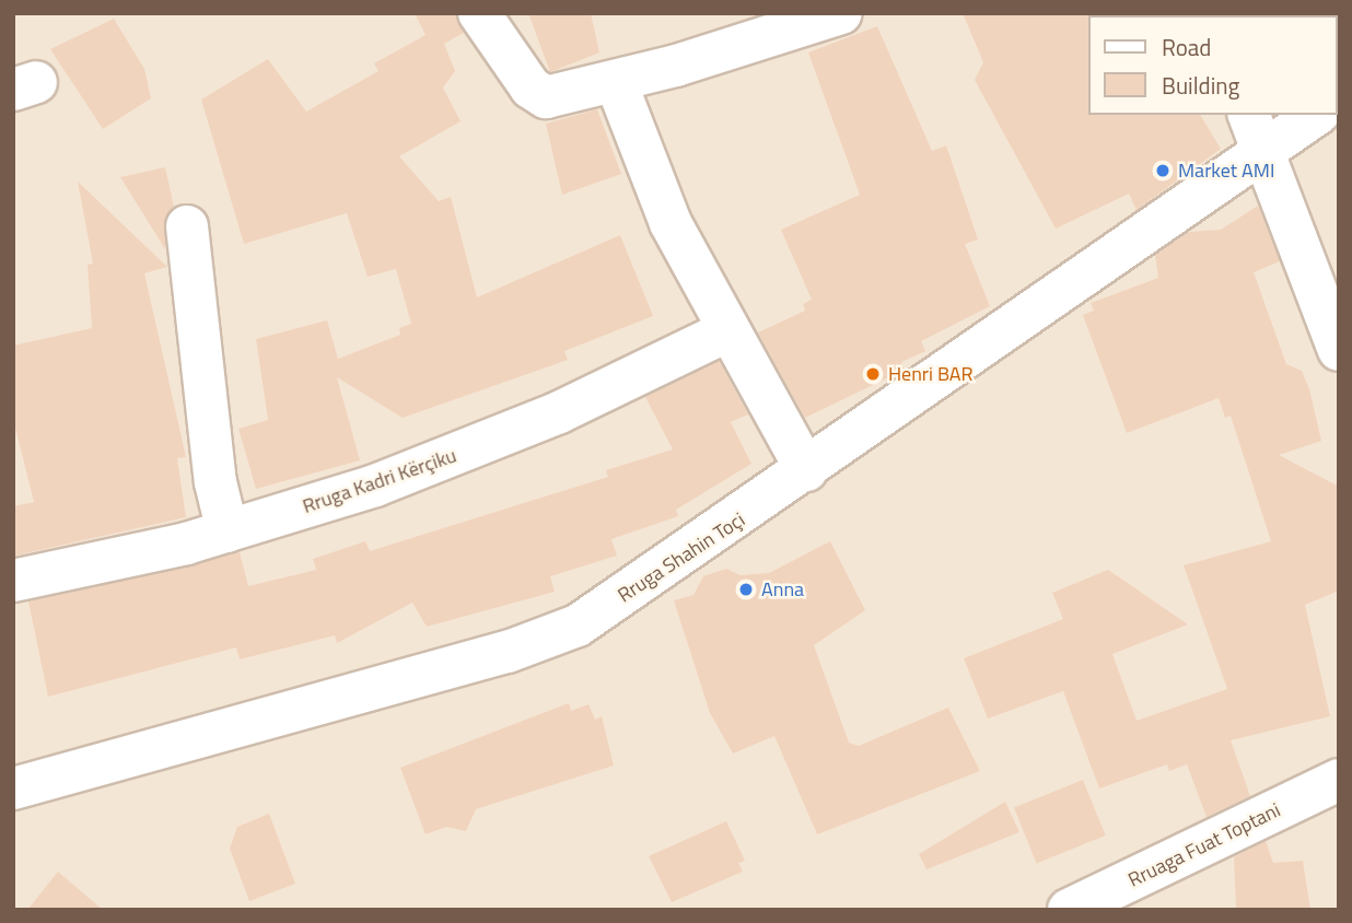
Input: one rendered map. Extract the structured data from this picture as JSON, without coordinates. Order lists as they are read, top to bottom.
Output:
{
  "streets": {
    "street": ["Rruga Kadri Kërçiku", "Rruga Shahin Toçi", "Rruaga Fuat Toptani"]
  },
  "places": ["Market AMI", "Henri BAR", "Anna"],
  "legend": ["Road", "Building"]
}
